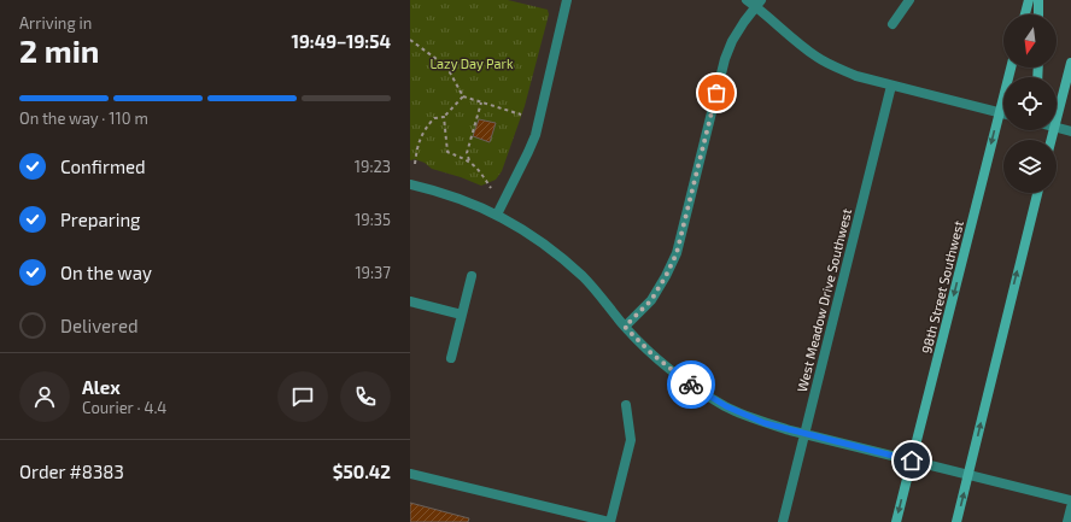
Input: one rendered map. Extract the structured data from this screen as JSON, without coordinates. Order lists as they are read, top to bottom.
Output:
{
  "streets": {
    "main road": ["98th Street Southwest"],
    "street": ["West Meadow Drive Southwest"]
  },
  "parks": ["Lazy Day Park"],
  "north": "bottom",
  "page": {
    "heading": ["2 min", "Arriving in", "19:49–19:54"],
    "panel": [
      "Alex",
      "Courier · 4.4",
      "Order #8383",
      "$50.42"
    ],
    "bar": "On the way · 110 m",
    "list": [
      ["Confirmed", "19:23"],
      ["Preparing", "19:35"],
      ["On the way", "19:37"],
      "Delivered"
    ]
  }
}
